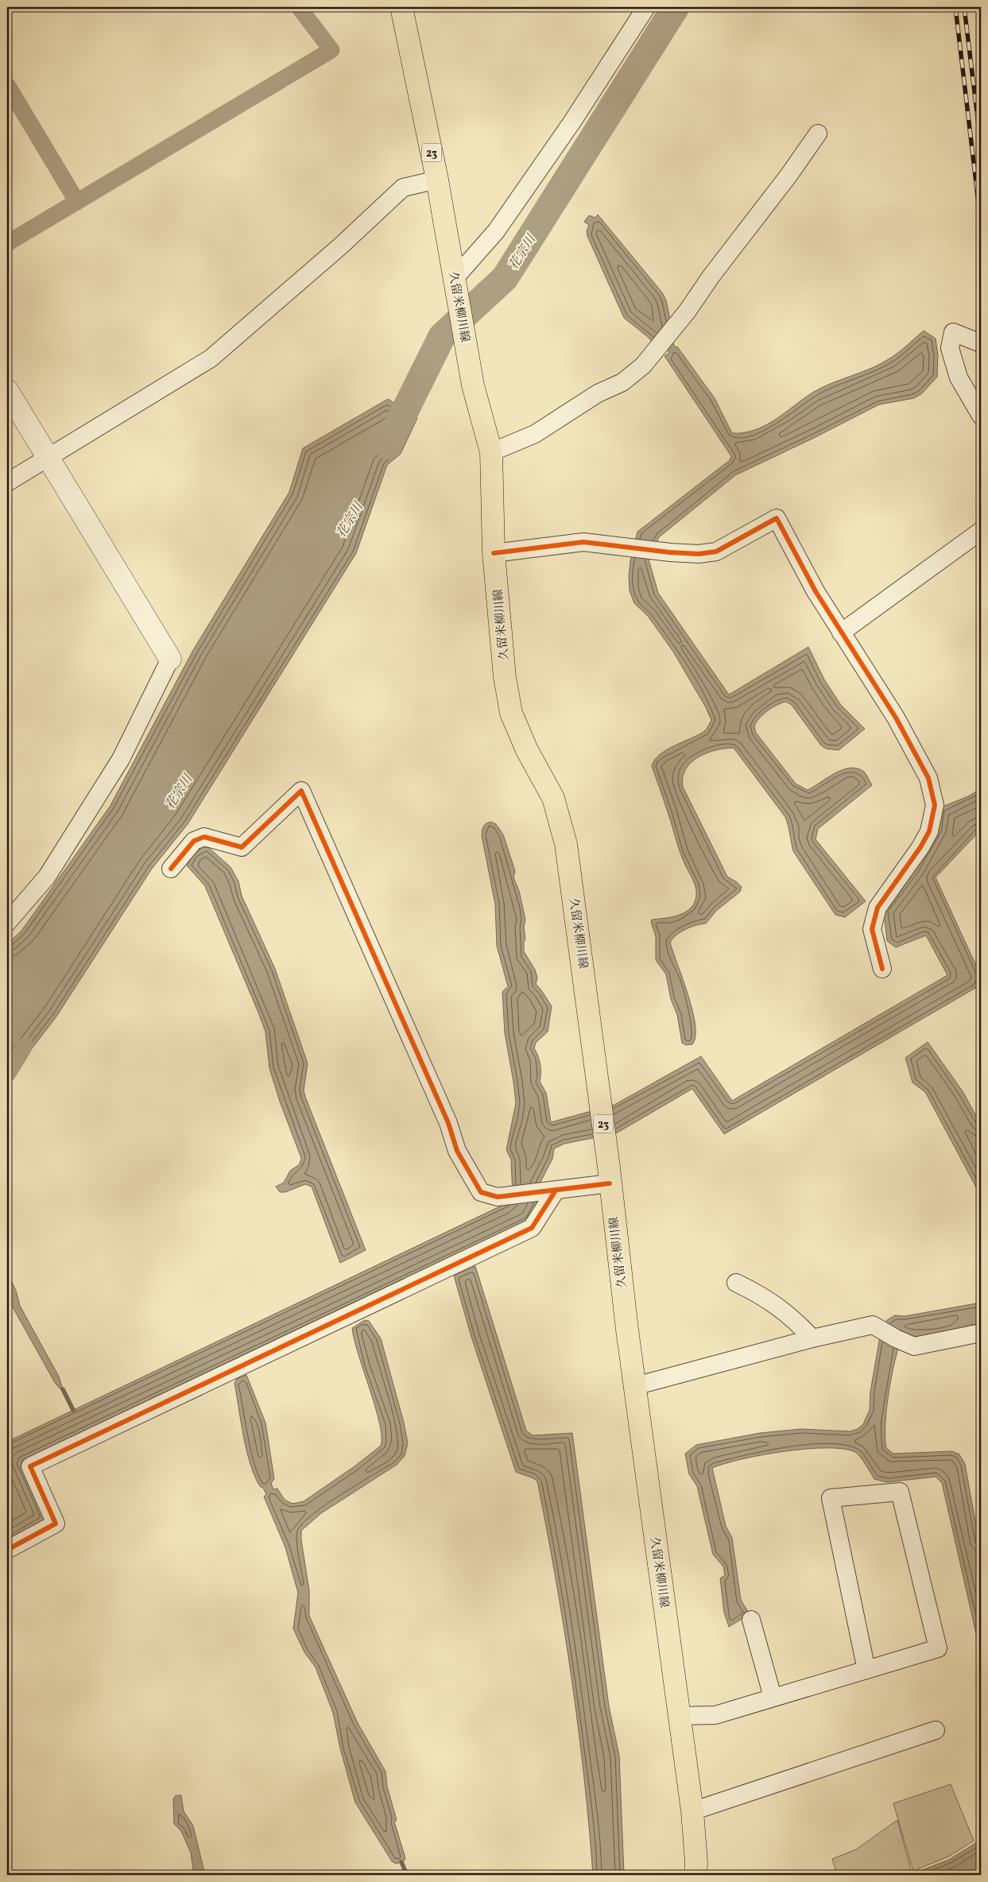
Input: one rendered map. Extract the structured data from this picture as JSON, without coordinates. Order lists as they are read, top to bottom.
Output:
{
  "streets": {
    "main road": ["23", "久留米柳川線"]
  },
  "water": ["花宗川"]
}
